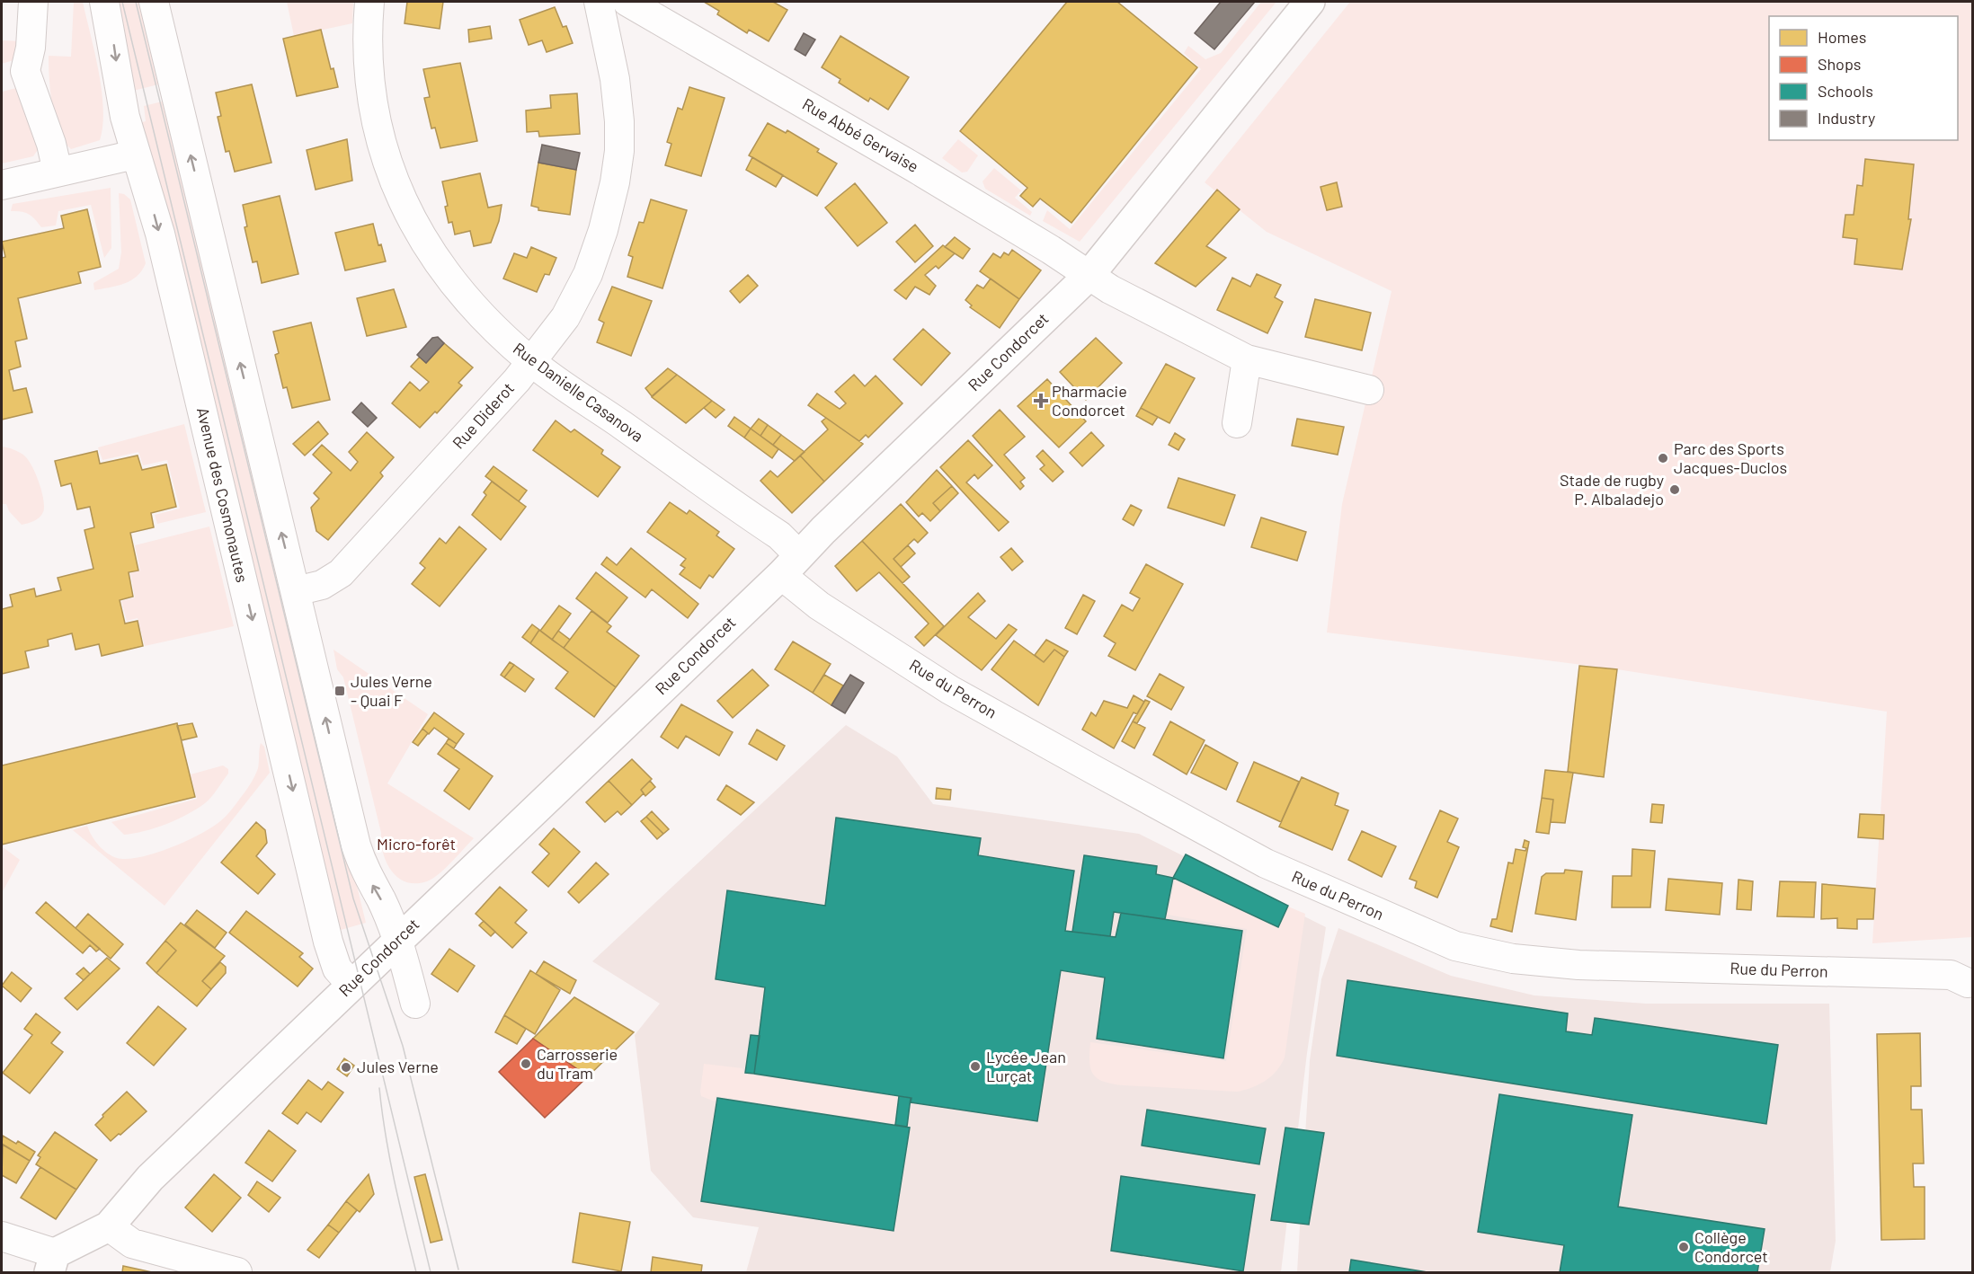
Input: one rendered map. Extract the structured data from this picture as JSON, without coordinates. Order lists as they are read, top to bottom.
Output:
{
  "streets": {
    "street": [
      "Rue Abbé Gervaise",
      "Rue Condorcet",
      "Rue Danielle Casanova",
      "Rue Diderot",
      "Avenue des Cosmonautes",
      "Rue du Perron"
    ]
  },
  "crossings": [
    ["Rue Abbé Gervaise", "Rue Condorcet"],
    ["Rue Condorcet", "Rue Danielle Casanova"],
    ["Rue Condorcet", "Avenue des Cosmonautes"],
    ["Rue Condorcet", "Rue du Perron"],
    ["Rue Danielle Casanova", "Rue Diderot"],
    ["Rue Danielle Casanova", "Rue du Perron"]
  ],
  "parks": ["Micro-forêt"],
  "places": {
    "health": ["Pharmacie Condorcet"],
    "other": [
      "Parc des Sports Jacques-Duclos",
      "Stade de rugby P. Albaladejo",
      "Carrosserie du Tram",
      "Lycée Jean Lurçat",
      "Jules Verne",
      "Collège Condorcet"
    ],
    "transit": ["Jules Verne - Quai F"]
  },
  "legend": [
    "Homes",
    "Shops",
    "Schools",
    "Industry"
  ]
}
